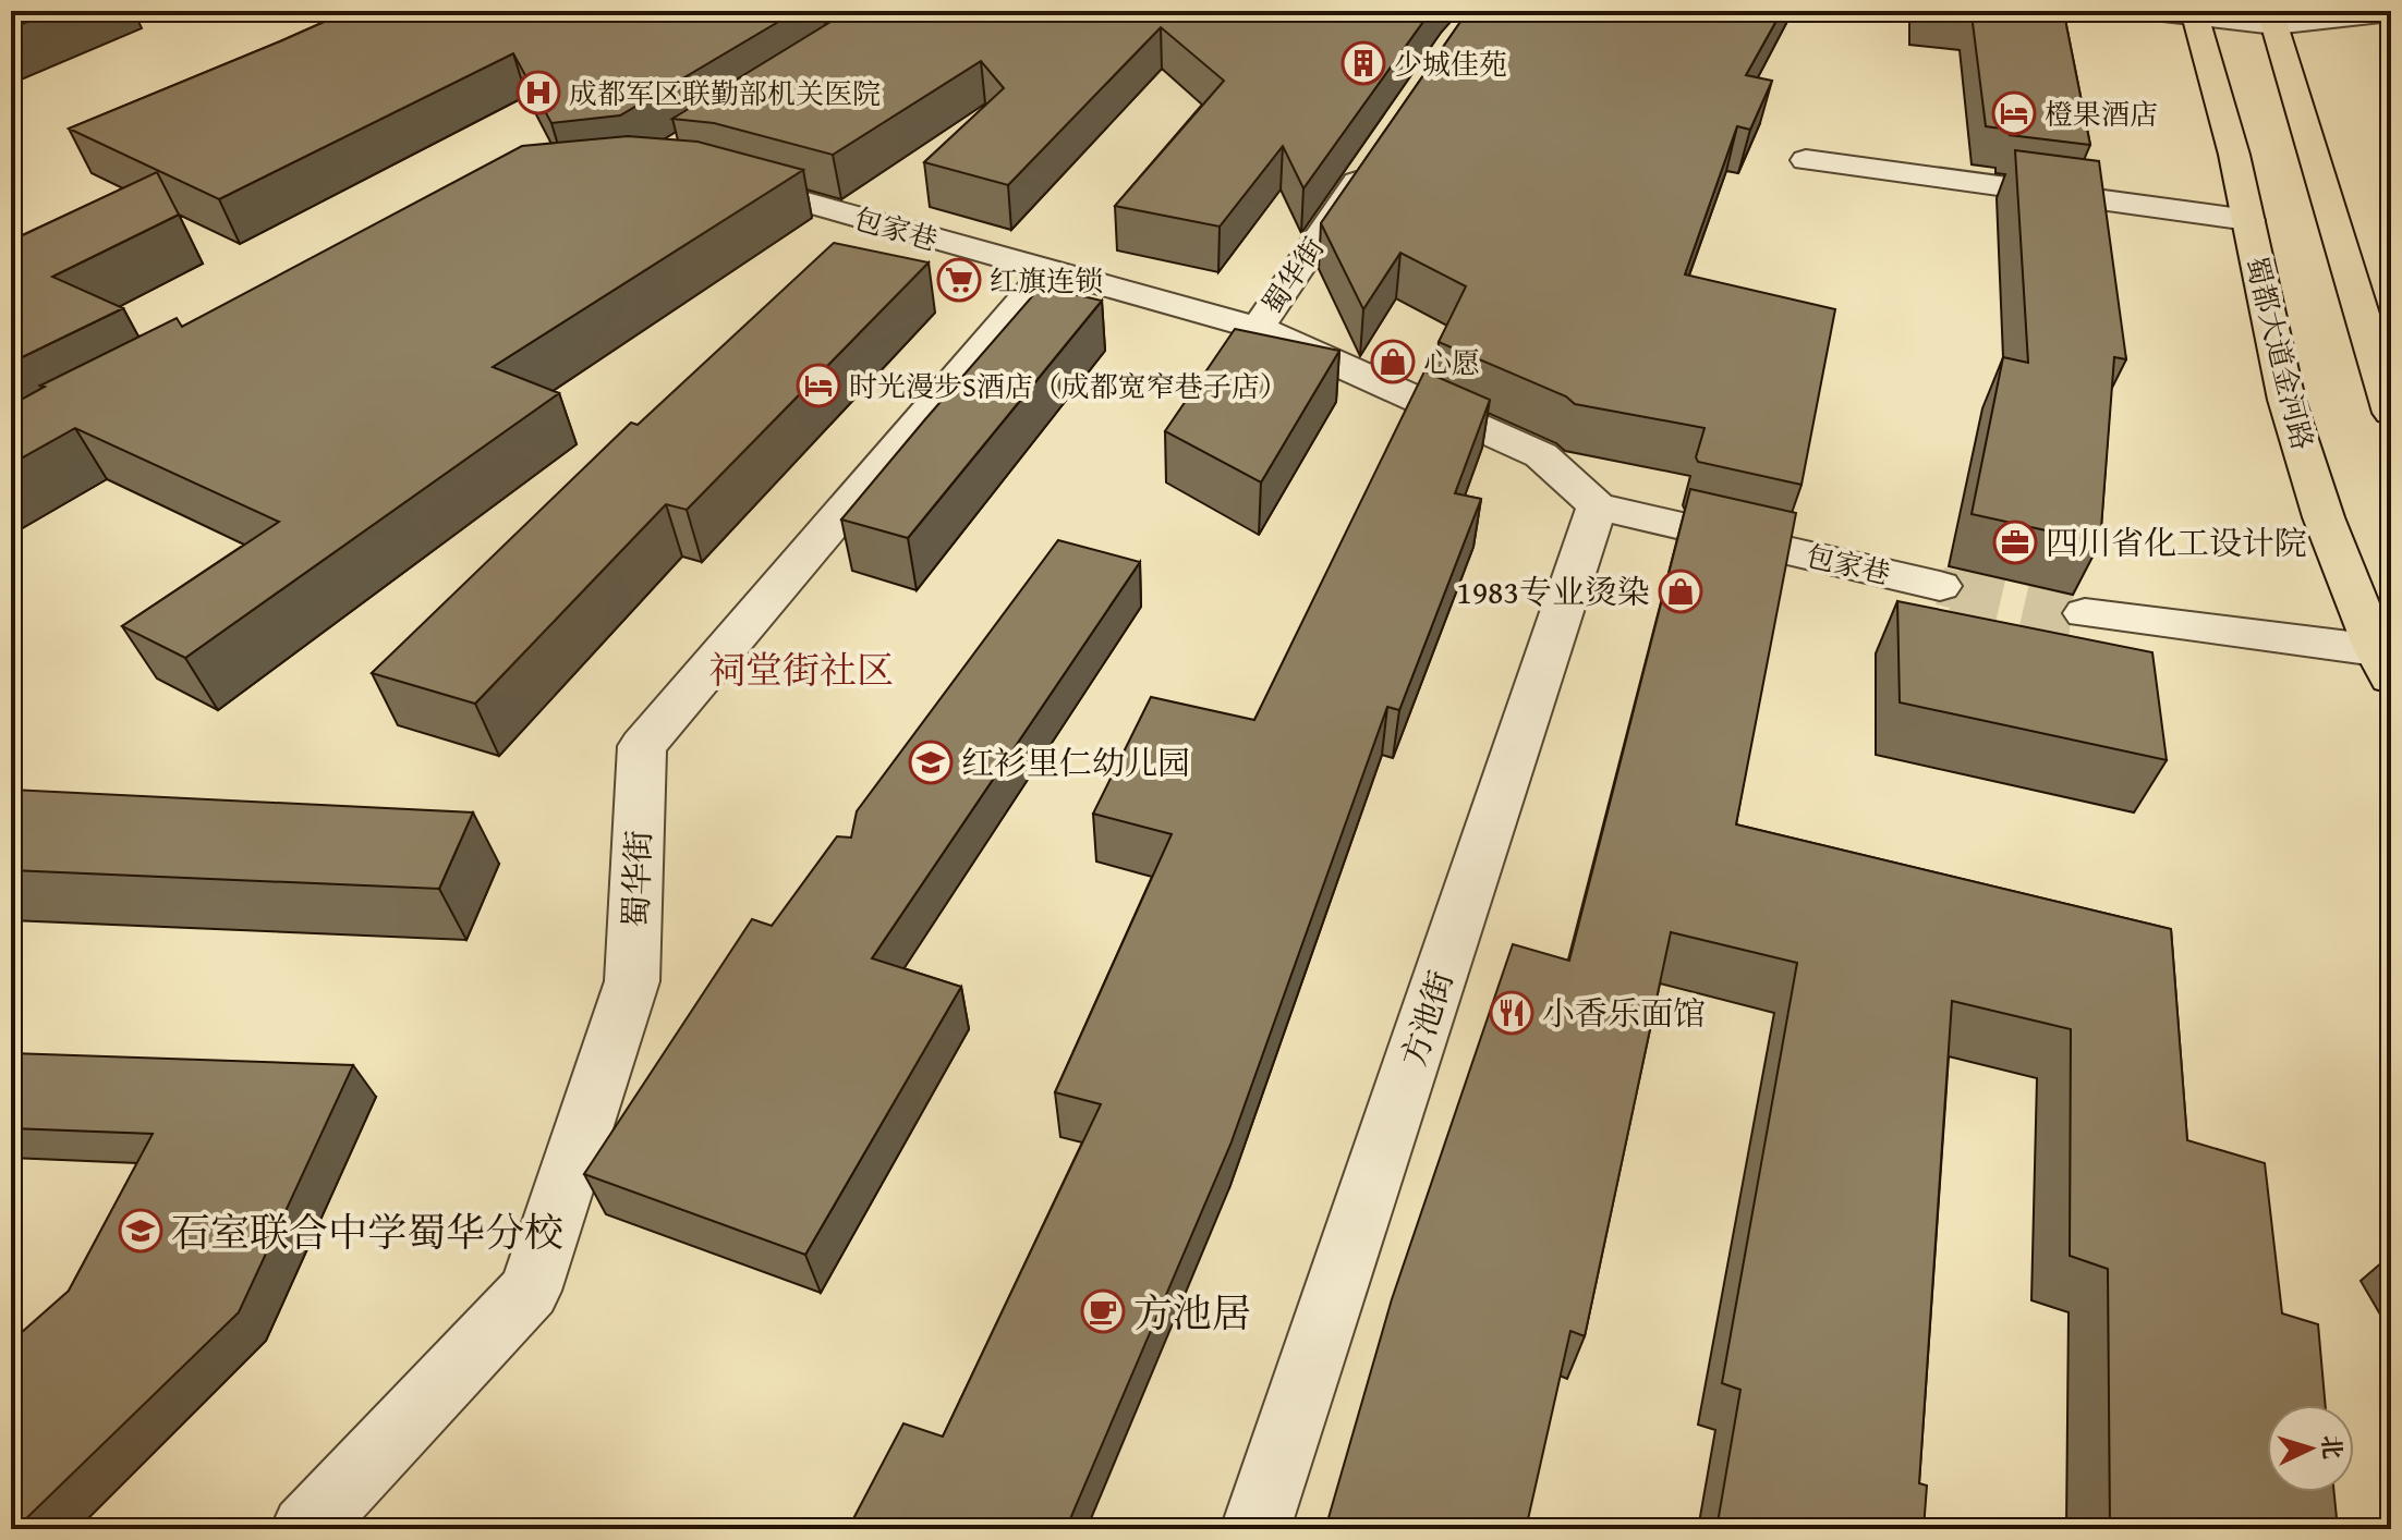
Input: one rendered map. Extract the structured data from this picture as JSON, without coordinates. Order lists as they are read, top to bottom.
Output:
{
  "streets": {
    "main road": ["蜀都大道金河路"],
    "street": ["包家巷", "蜀华街", "方池街"]
  },
  "crossings": [
    ["包家巷", "蜀华街"],
    ["包家巷", "方池街"]
  ],
  "districts": ["祠堂街社区"],
  "places": {
    "building": ["少城佳苑"],
    "hospital": ["成都军区联勤部机关医院"],
    "hotel": ["橙果酒店", "时光漫步S酒店（成都宽窄巷子店）"],
    "supermarket": ["红旗连锁"],
    "shop": ["心愿", "1983专业烫染"],
    "office": ["四川省化工设计院"],
    "school or university": ["红衫里仁幼儿园", "石室联合中学蜀华分校"],
    "restaurant": ["小香乐面馆"],
    "cafe": ["方池居"]
  },
  "north": "right"
}
